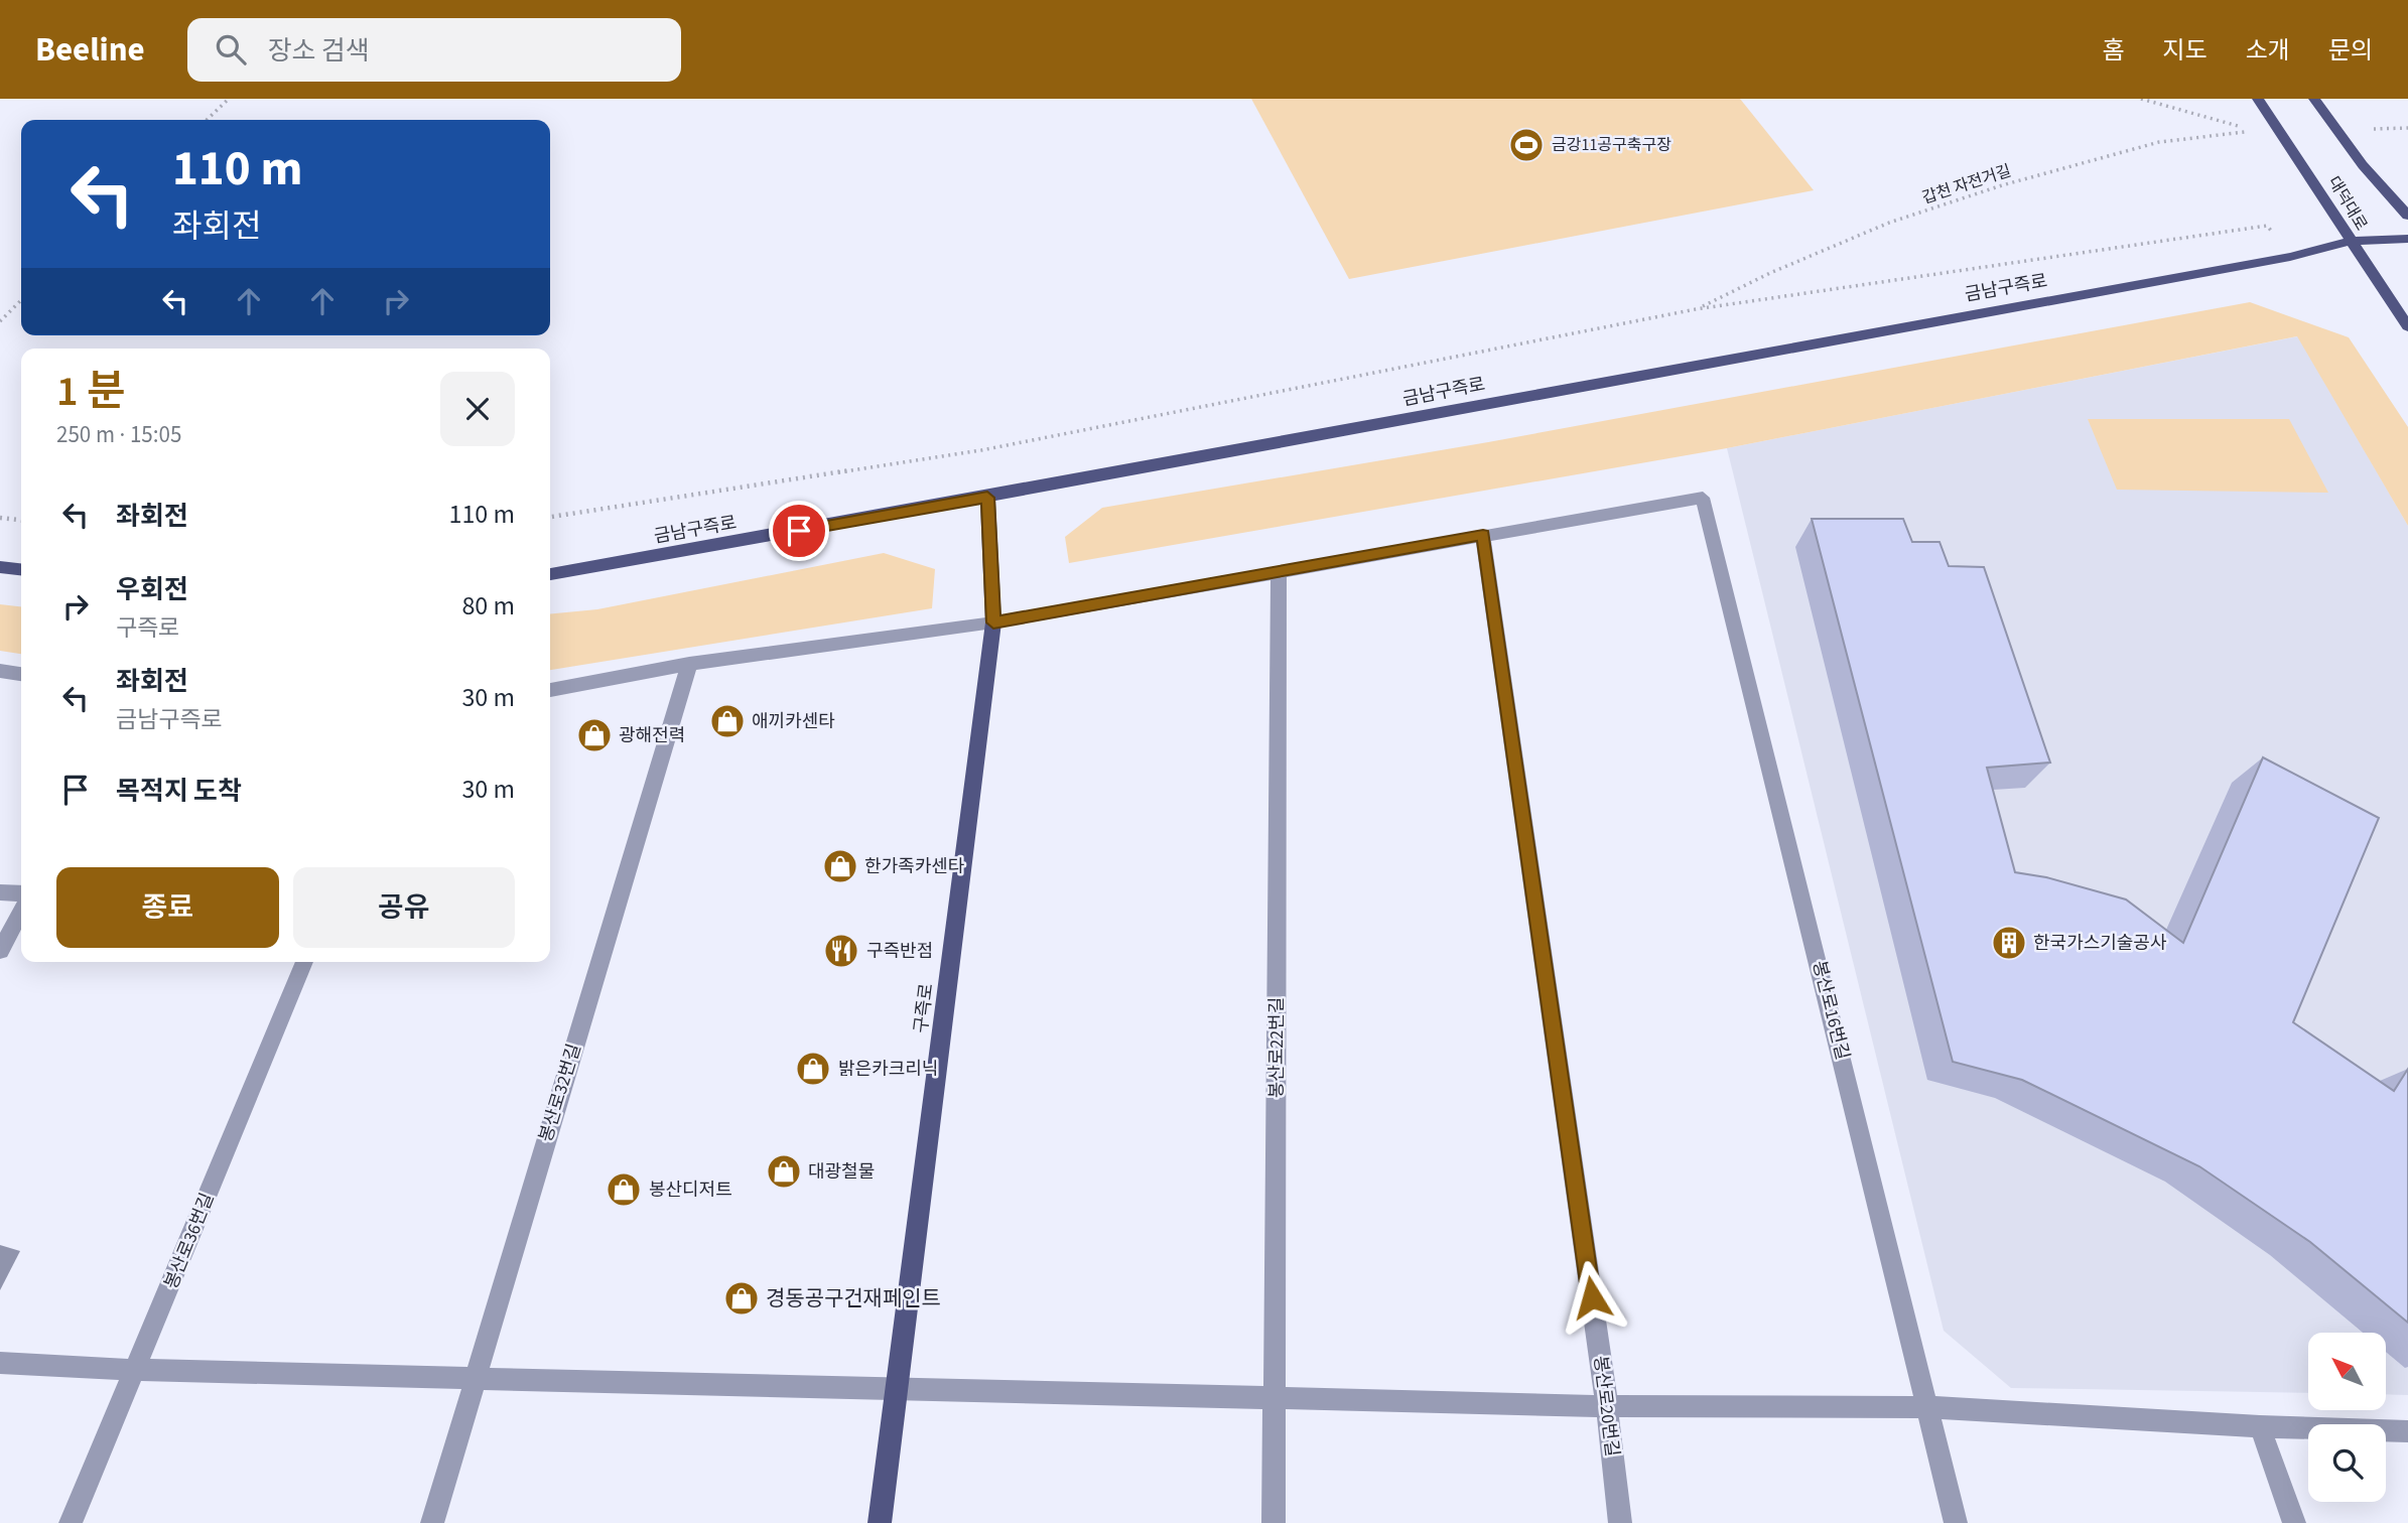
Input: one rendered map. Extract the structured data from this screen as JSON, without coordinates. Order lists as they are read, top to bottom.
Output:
{
  "streets": {
    "main road": ["대덕대로", "금남구즉로", "구즉로"],
    "street": [
      "봉산로16번길",
      "봉산로22번길",
      "봉산로32번길",
      "봉산로36번길",
      "봉산로20번길"
    ],
    "path": ["갑천 자전거길"]
  },
  "crossings": [
    ["대덕대로", "금남구즉로"],
    ["금남구즉로", "구즉로"],
    ["봉산로16번길", "봉산로20번길"]
  ],
  "places": {
    "sports": ["금강11공구축구장"],
    "shop": [
      "애끼카센타",
      "광해전력",
      "한가족카센타",
      "밝은카크리닉",
      "대광철물",
      "봉산디저트",
      "경동공구건재페인트"
    ],
    "building": ["한국가스기술공사"],
    "restaurant": ["구즉반점"]
  },
  "north": "top left",
  "page": {
    "header": "Beeline",
    "search": "장소 검색",
    "nav": [
      "홈",
      "지도",
      "소개",
      "문의"
    ],
    "turn": ["110 m", "좌회전"],
    "heading": ["1 분", "250 m · 15:05"],
    "list": [
      {
        "name": "좌회전",
        "value": "110 m"
      },
      {
        "name": "우회전",
        "note": "구즉로",
        "value": "80 m"
      },
      {
        "name": "좌회전",
        "note": "금남구즉로",
        "value": "30 m"
      },
      {
        "name": "목적지 도착",
        "value": "30 m"
      }
    ],
    "buttons": ["종료", "공유"]
  }
}
